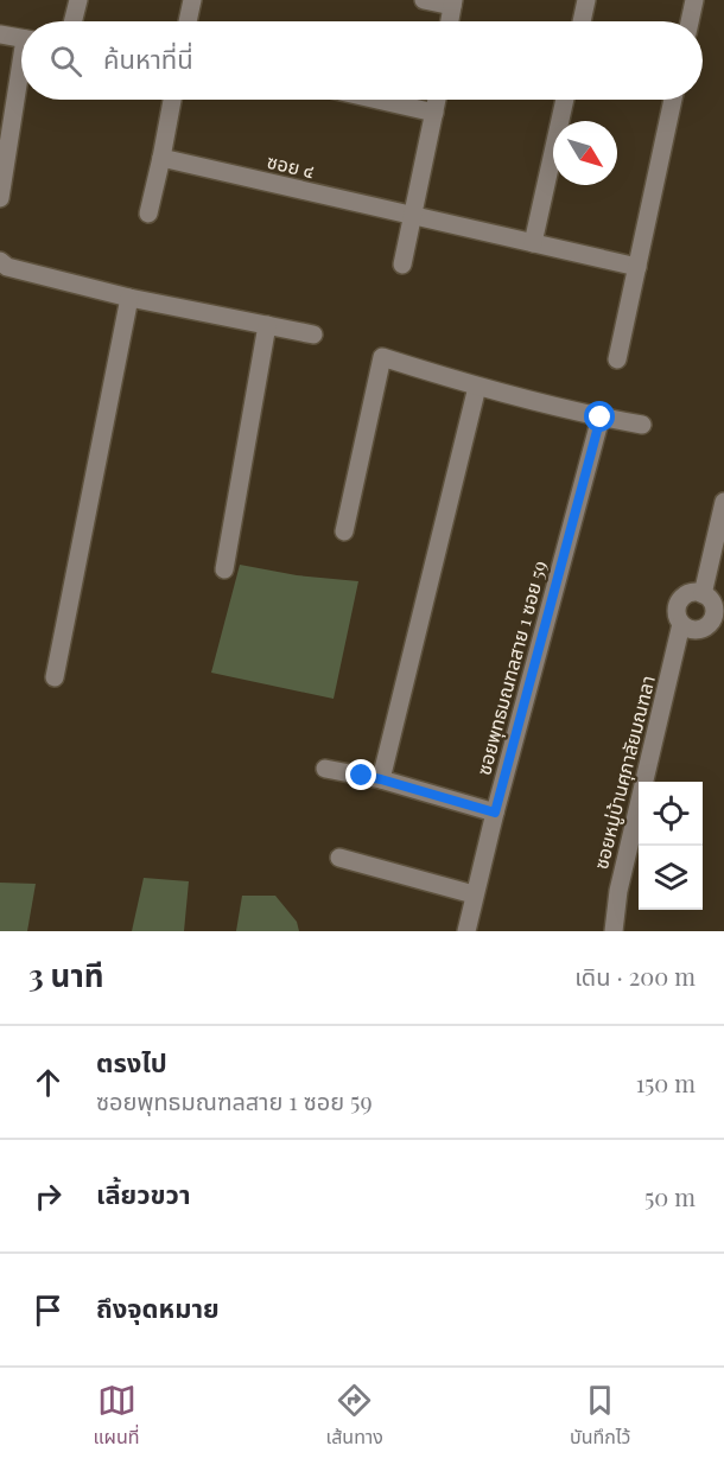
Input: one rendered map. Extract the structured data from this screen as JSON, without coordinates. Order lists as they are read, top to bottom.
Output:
{
  "streets": {
    "street": ["ซอย ๔", "ซอยพุทธมณฑลสาย 1 ซอย 59", "ซอยหมู่บ้านศุภาลัยมณฑลา"]
  },
  "north": "bottom right",
  "page": {
    "search": "ค้นหาที่นี่",
    "heading": ["3 นาที", "เดิน · 200 m"],
    "list": [
      ["ตรงไป", "ซอยพุทธมณฑลสาย 1 ซอย 59", "150 m"],
      ["เลี้ยวขวา", "50 m"],
      "ถึงจุดหมาย"
    ],
    "nav": ["แผนที่", "เส้นทาง", "บันทึกไว้"]
  }
}
